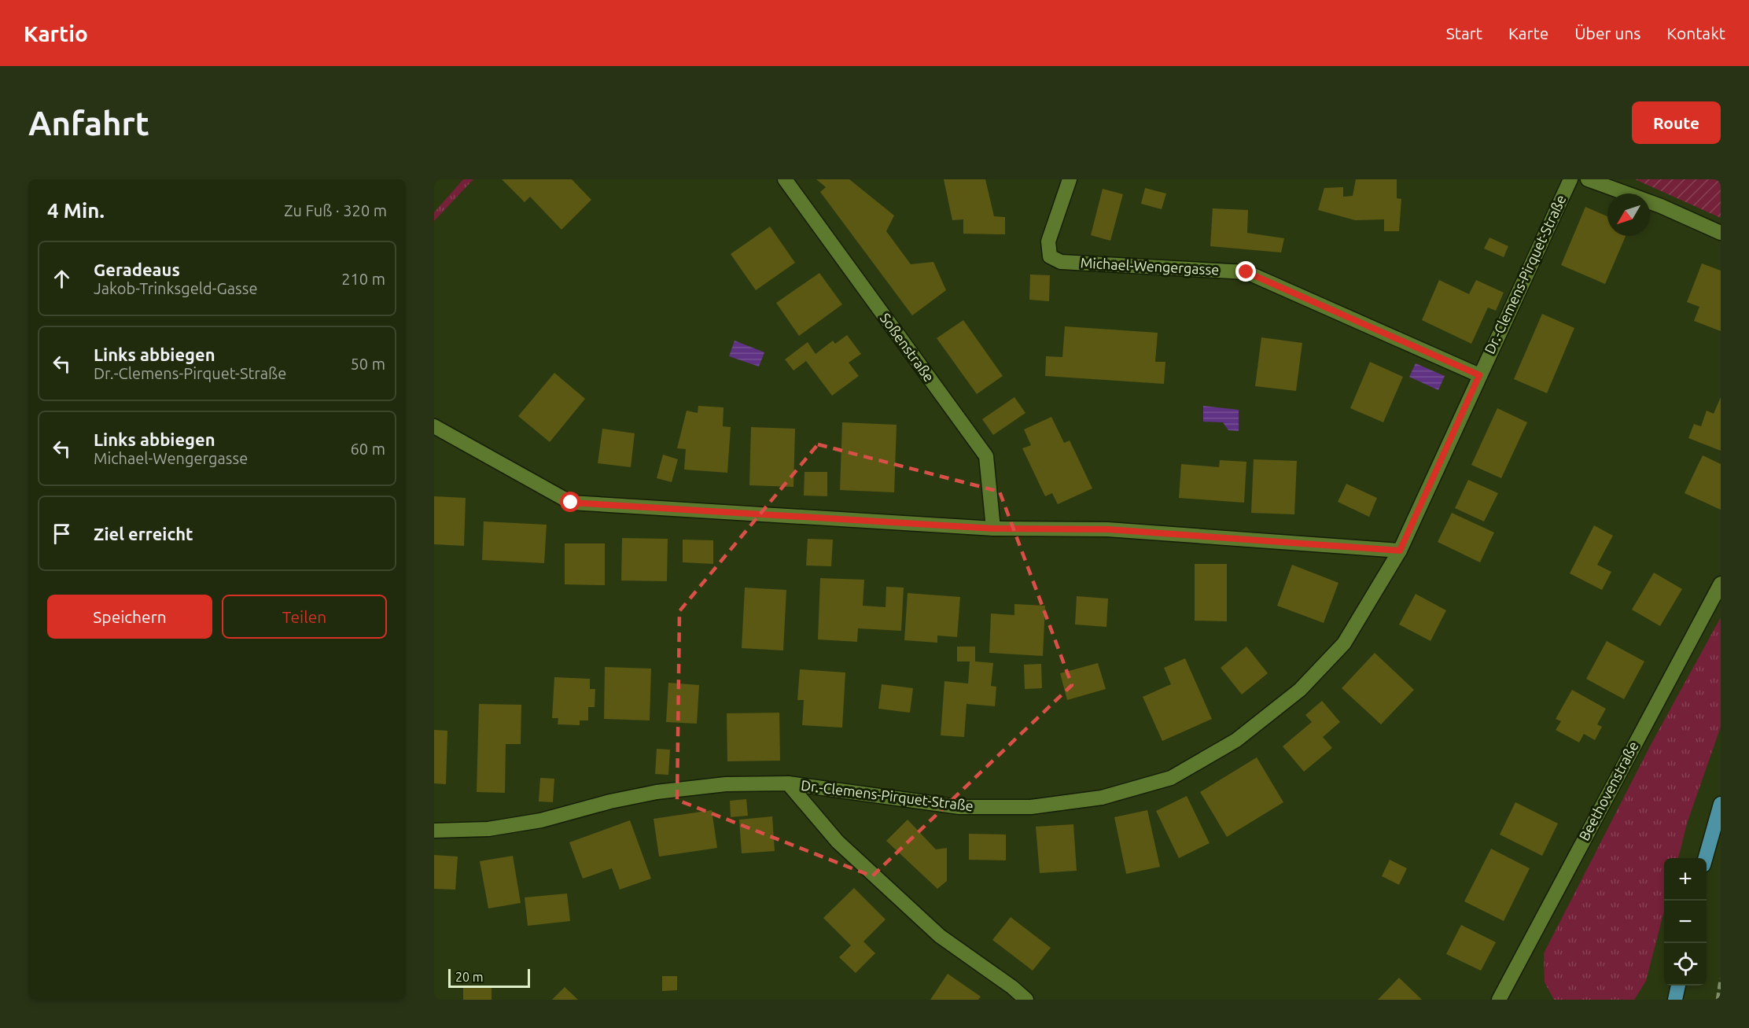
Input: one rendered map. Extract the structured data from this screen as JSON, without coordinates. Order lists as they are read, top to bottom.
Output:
{
  "streets": {
    "street": [
      "Michael-Wengergasse",
      "Dr.-Clemens-Pirquet-Straße",
      "Soßenstraße",
      "Beethovenstraße"
    ]
  },
  "crossings": [
    ["Michael-Wengergasse", "Dr.-Clemens-Pirquet-Straße"]
  ],
  "scale_bar": "20 m",
  "north": "bottom left",
  "page": {
    "header": "Kartio",
    "nav": [
      "Start",
      "Karte",
      "Über uns",
      "Kontakt"
    ],
    "buttons": [
      "Route",
      ["Speichern", "Teilen"]
    ],
    "title": "Anfahrt",
    "heading": ["4 Min.", "Zu Fuß · 320 m"],
    "list": [
      ["Geradeaus", "Jakob-Trinksgeld-Gasse", "210 m"],
      ["Links abbiegen", "Dr.-Clemens-Pirquet-Straße", "50 m"],
      ["Links abbiegen", "Michael-Wengergasse", "60 m"],
      "Ziel erreicht"
    ],
    "map_buttons": ["+", "−"],
    "scale": "20 m"
  }
}
